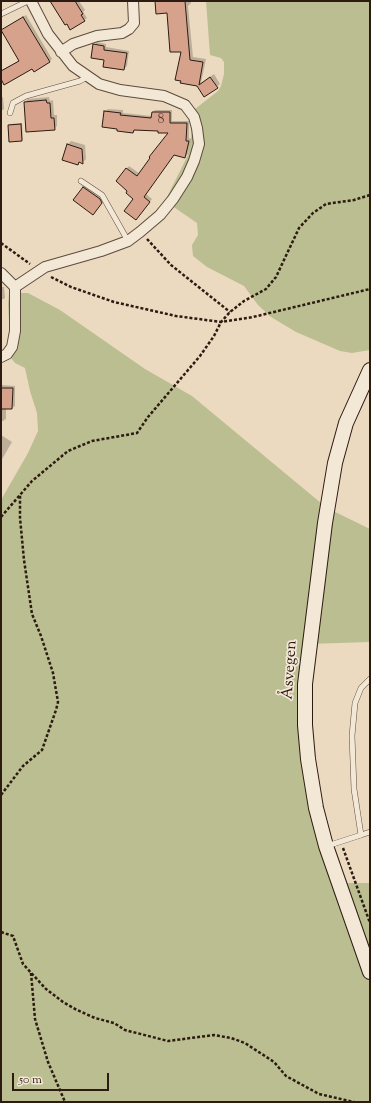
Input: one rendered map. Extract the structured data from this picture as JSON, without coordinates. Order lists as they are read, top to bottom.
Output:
{
  "streets": {
    "main road": ["Åsvegen"]
  },
  "house_numbers": ["8"],
  "scale_bar": "50 m"
}
